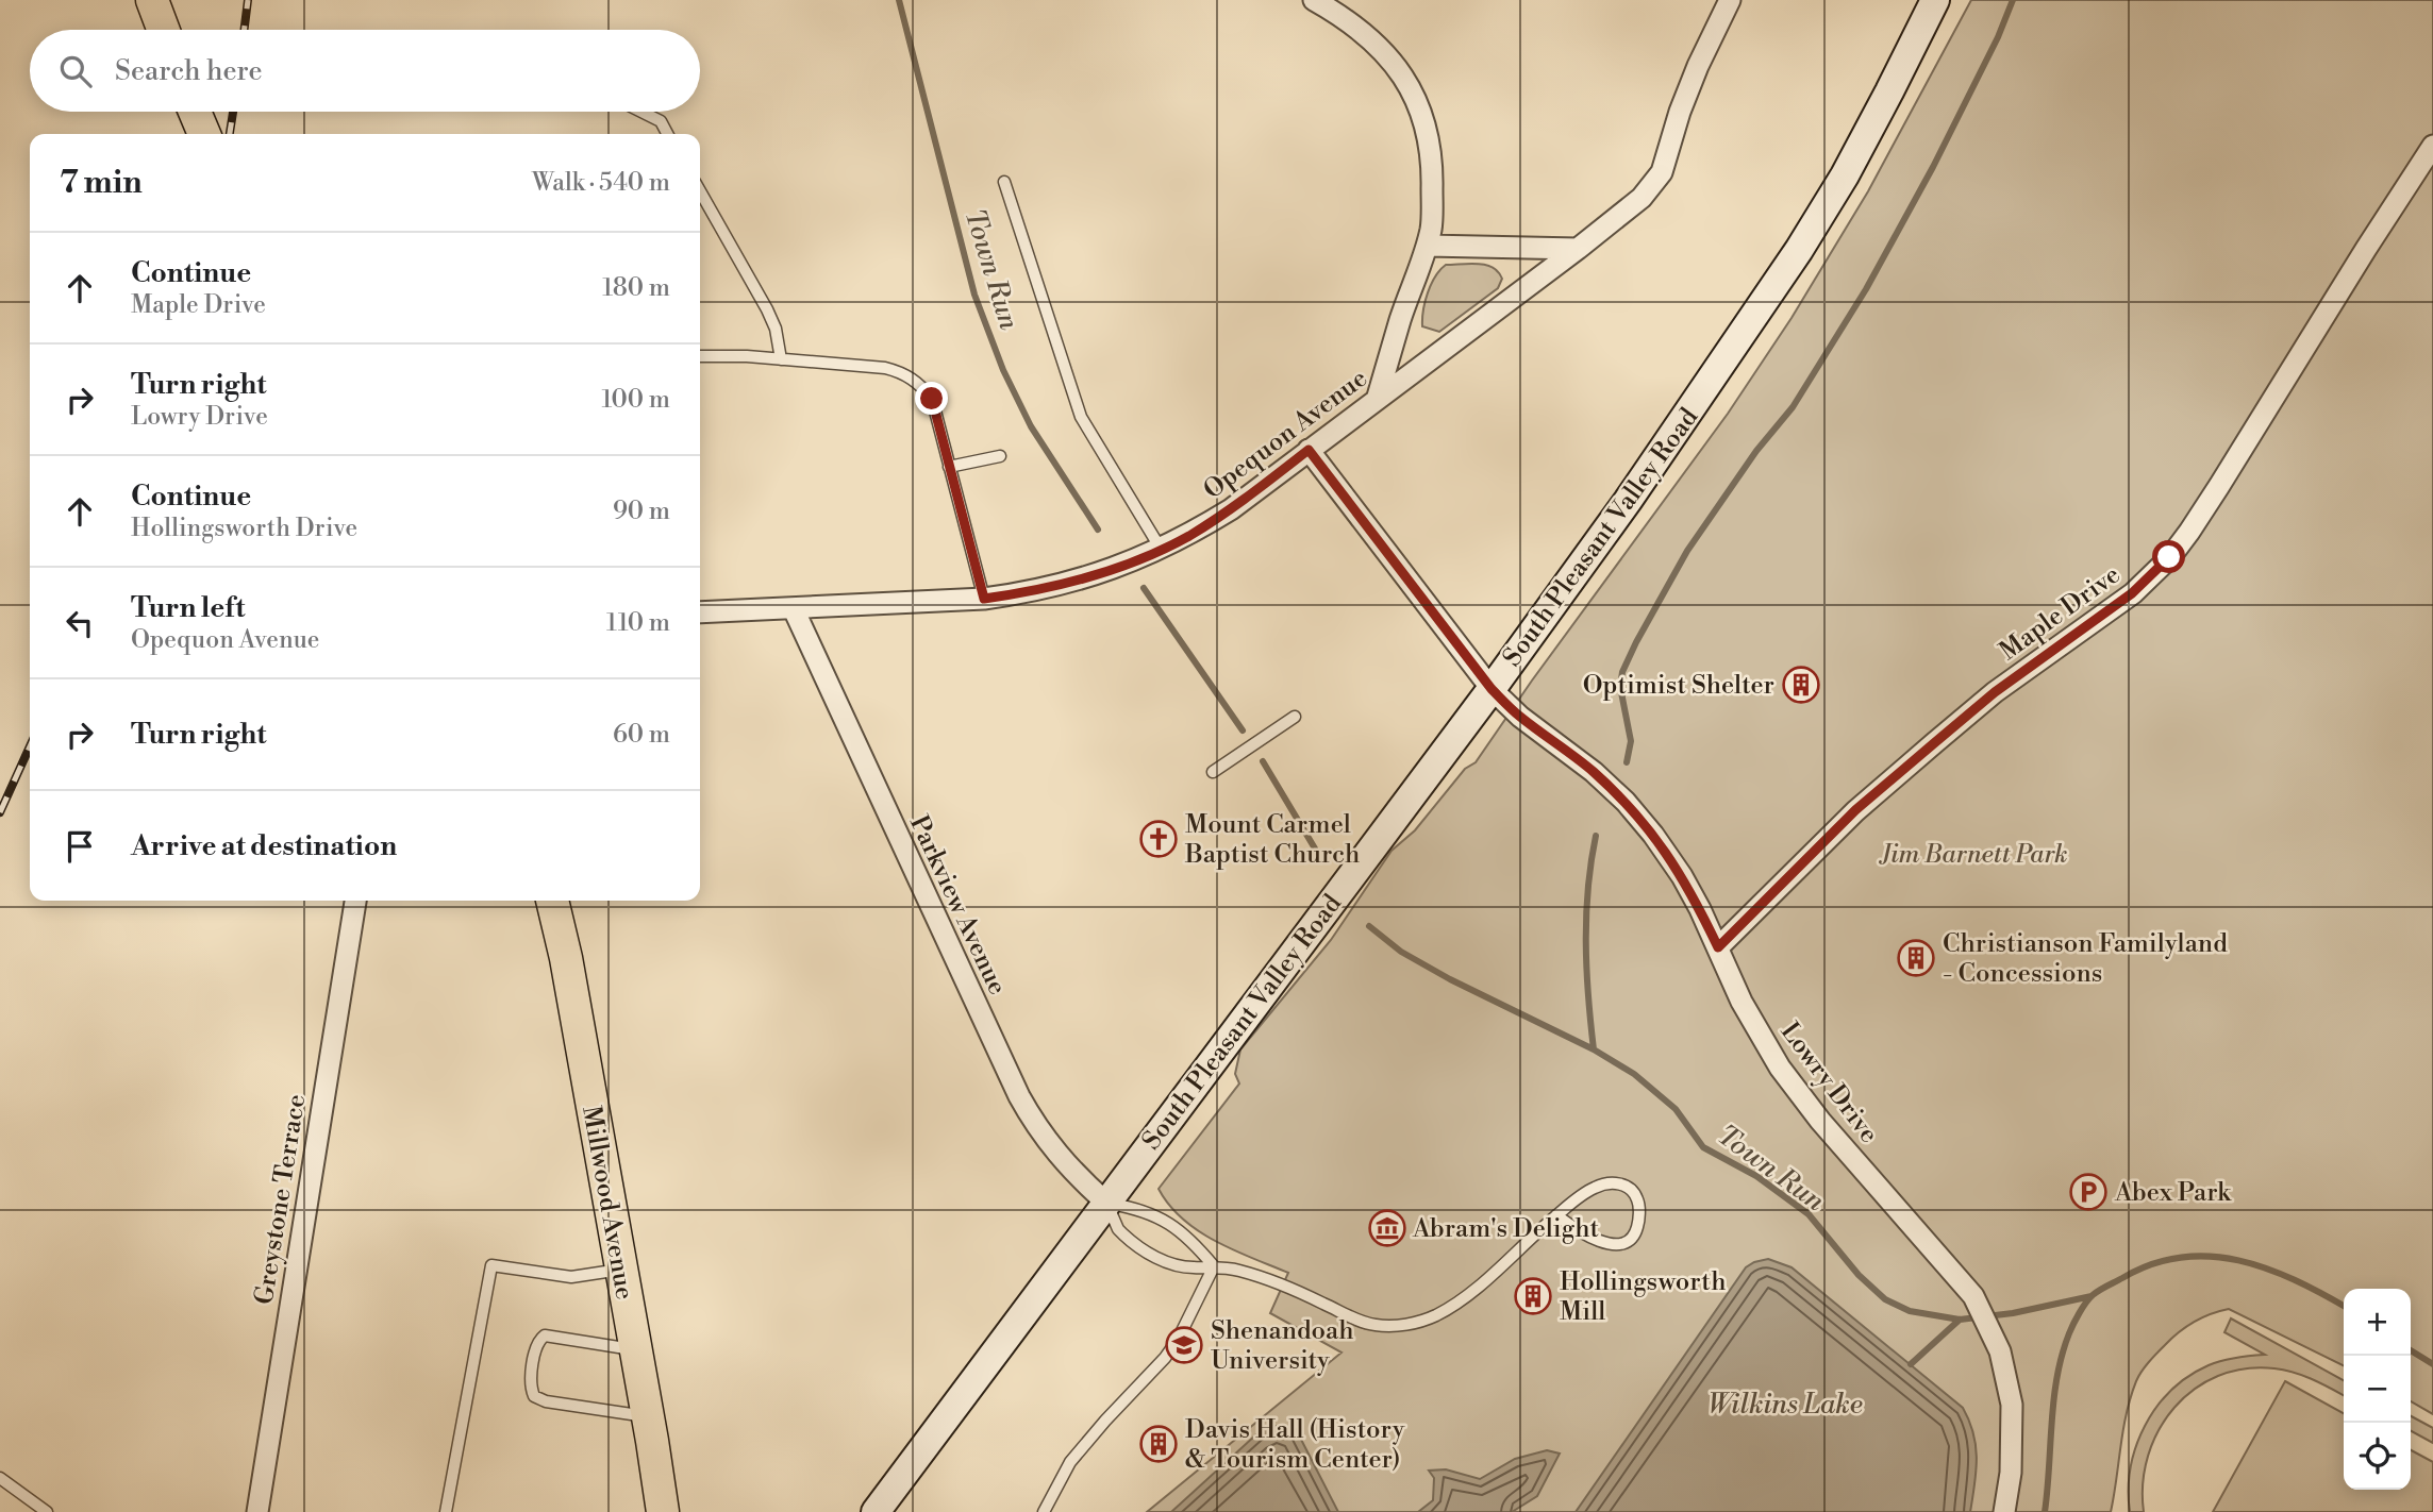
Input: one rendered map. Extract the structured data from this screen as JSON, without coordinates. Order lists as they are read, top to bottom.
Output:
{
  "streets": {
    "main road": ["South Pleasant Valley Road", "Millwood Avenue"],
    "street": [
      "Opequon Avenue",
      "Maple Drive",
      "Parkview Avenue",
      "Lowry Drive",
      "Greystone Terrace"
    ]
  },
  "crossings": [
    ["Opequon Avenue", "Parkview Avenue"],
    ["Opequon Avenue", "Lowry Drive"],
    ["South Pleasant Valley Road", "Parkview Avenue"],
    ["South Pleasant Valley Road", "Lowry Drive"],
    ["Maple Drive", "Lowry Drive"]
  ],
  "water": ["Town Run", "Wilkins Lake"],
  "parks": ["Jim Barnett Park"],
  "places": {
    "building": [
      "Optimist Shelter",
      "Christianson Familyland - Concessions",
      "Hollingsworth Mill",
      "Davis Hall (History & Tourism Center)"
    ],
    "church": ["Mount Carmel Baptist Church"],
    "parking": ["Abex Park"],
    "museum": ["Abram's Delight"],
    "school or university": ["Shenandoah University"]
  },
  "page": {
    "search": "Search here",
    "heading": ["7 min", "Walk · 540 m"],
    "list": [
      ["Continue", "Maple Drive", "180 m"],
      ["Turn right", "Lowry Drive", "100 m"],
      ["Continue", "Hollingsworth Drive", "90 m"],
      ["Turn left", "Opequon Avenue", "110 m"],
      ["Turn right", "60 m"],
      "Arrive at destination"
    ],
    "map_buttons": ["+", "−"]
  }
}
